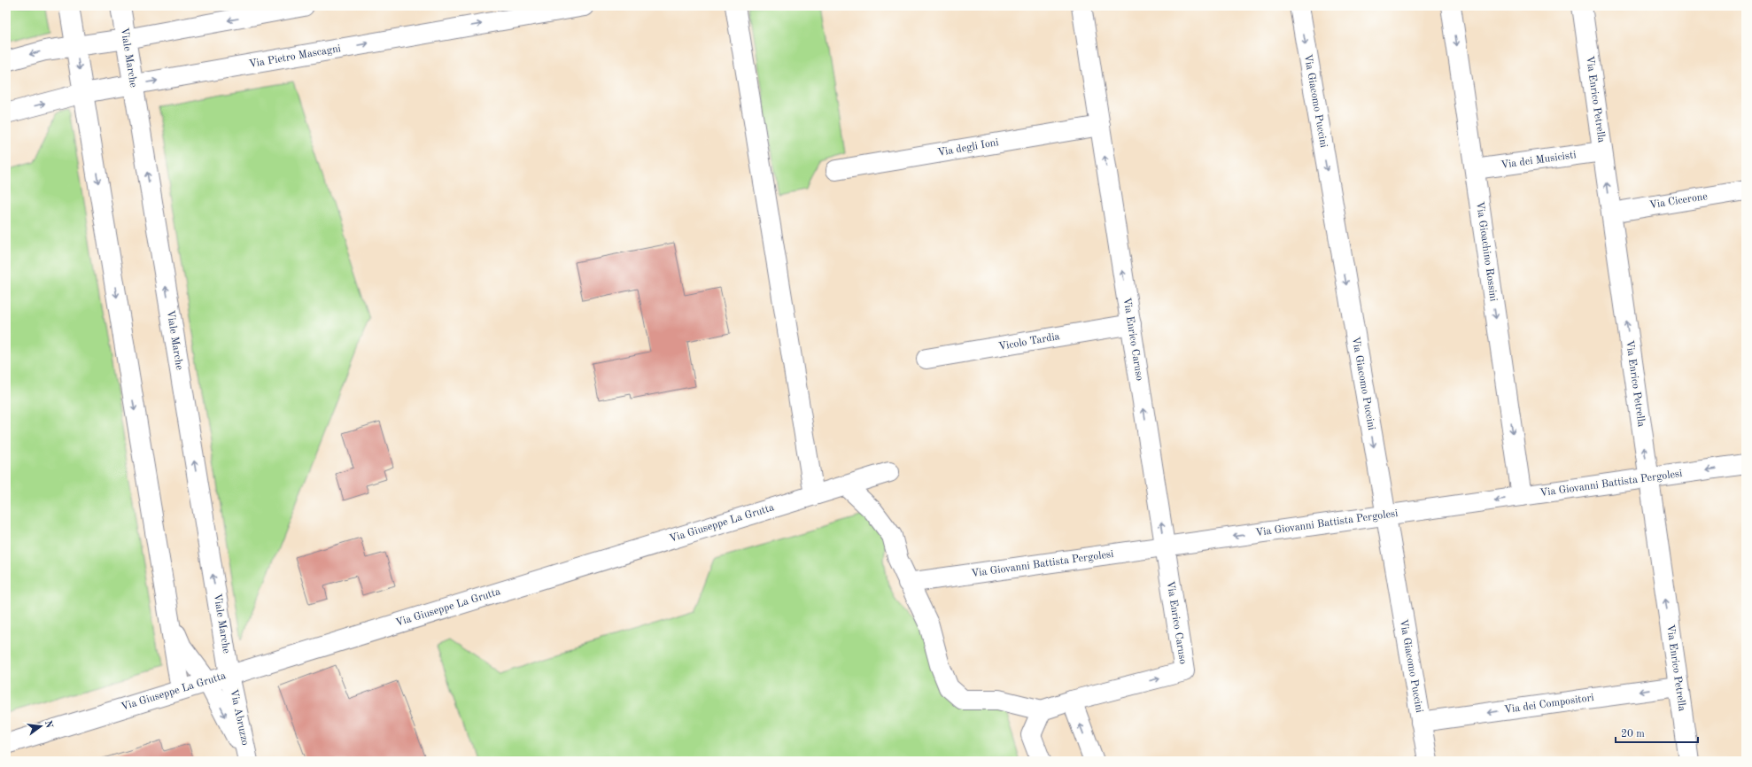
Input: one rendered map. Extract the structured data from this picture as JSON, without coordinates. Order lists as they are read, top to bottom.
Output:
{
  "streets": {
    "street": [
      "Via Pietro Mascagni",
      "Viale Marche",
      "Via Enrico Petrella",
      "Via Giacomo Puccini",
      "Via degli Ioni",
      "Via dei Musicisti",
      "Via Cicerone",
      "Via Gioachino Rossini",
      "Via Enrico Caruso",
      "Vicolo Tardia",
      "Via Giovanni Battista Pergolesi",
      "Via Giuseppe La Grutta",
      "Via dei Compositori",
      "Via Abruzzo"
    ]
  },
  "crossings": [
    ["Via Pietro Mascagni", "Viale Marche"],
    ["Viale Marche", "Via Giuseppe La Grutta"],
    ["Viale Marche", "Via Abruzzo"],
    ["Via Enrico Petrella", "Via dei Musicisti"],
    ["Via Enrico Petrella", "Via Cicerone"],
    ["Via Enrico Petrella", "Via Giovanni Battista Pergolesi"],
    ["Via Enrico Petrella", "Via dei Compositori"],
    ["Via Giacomo Puccini", "Via Giovanni Battista Pergolesi"],
    ["Via Giacomo Puccini", "Via dei Compositori"],
    ["Via degli Ioni", "Via Enrico Caruso"],
    ["Via dei Musicisti", "Via Gioachino Rossini"],
    ["Via Gioachino Rossini", "Via Giovanni Battista Pergolesi"],
    ["Via Enrico Caruso", "Vicolo Tardia"],
    ["Via Enrico Caruso", "Via Giovanni Battista Pergolesi"],
    ["Via Giuseppe La Grutta", "Via Abruzzo"]
  ],
  "one_way": [
    "Via Enrico Petrella",
    "Via Giacomo Puccini",
    "Via Gioachino Rossini",
    "Via Enrico Caruso",
    "Via Giovanni Battista Pergolesi",
    "Via dei Compositori"
  ],
  "scale_bar": "20 m",
  "north": "right"
}
